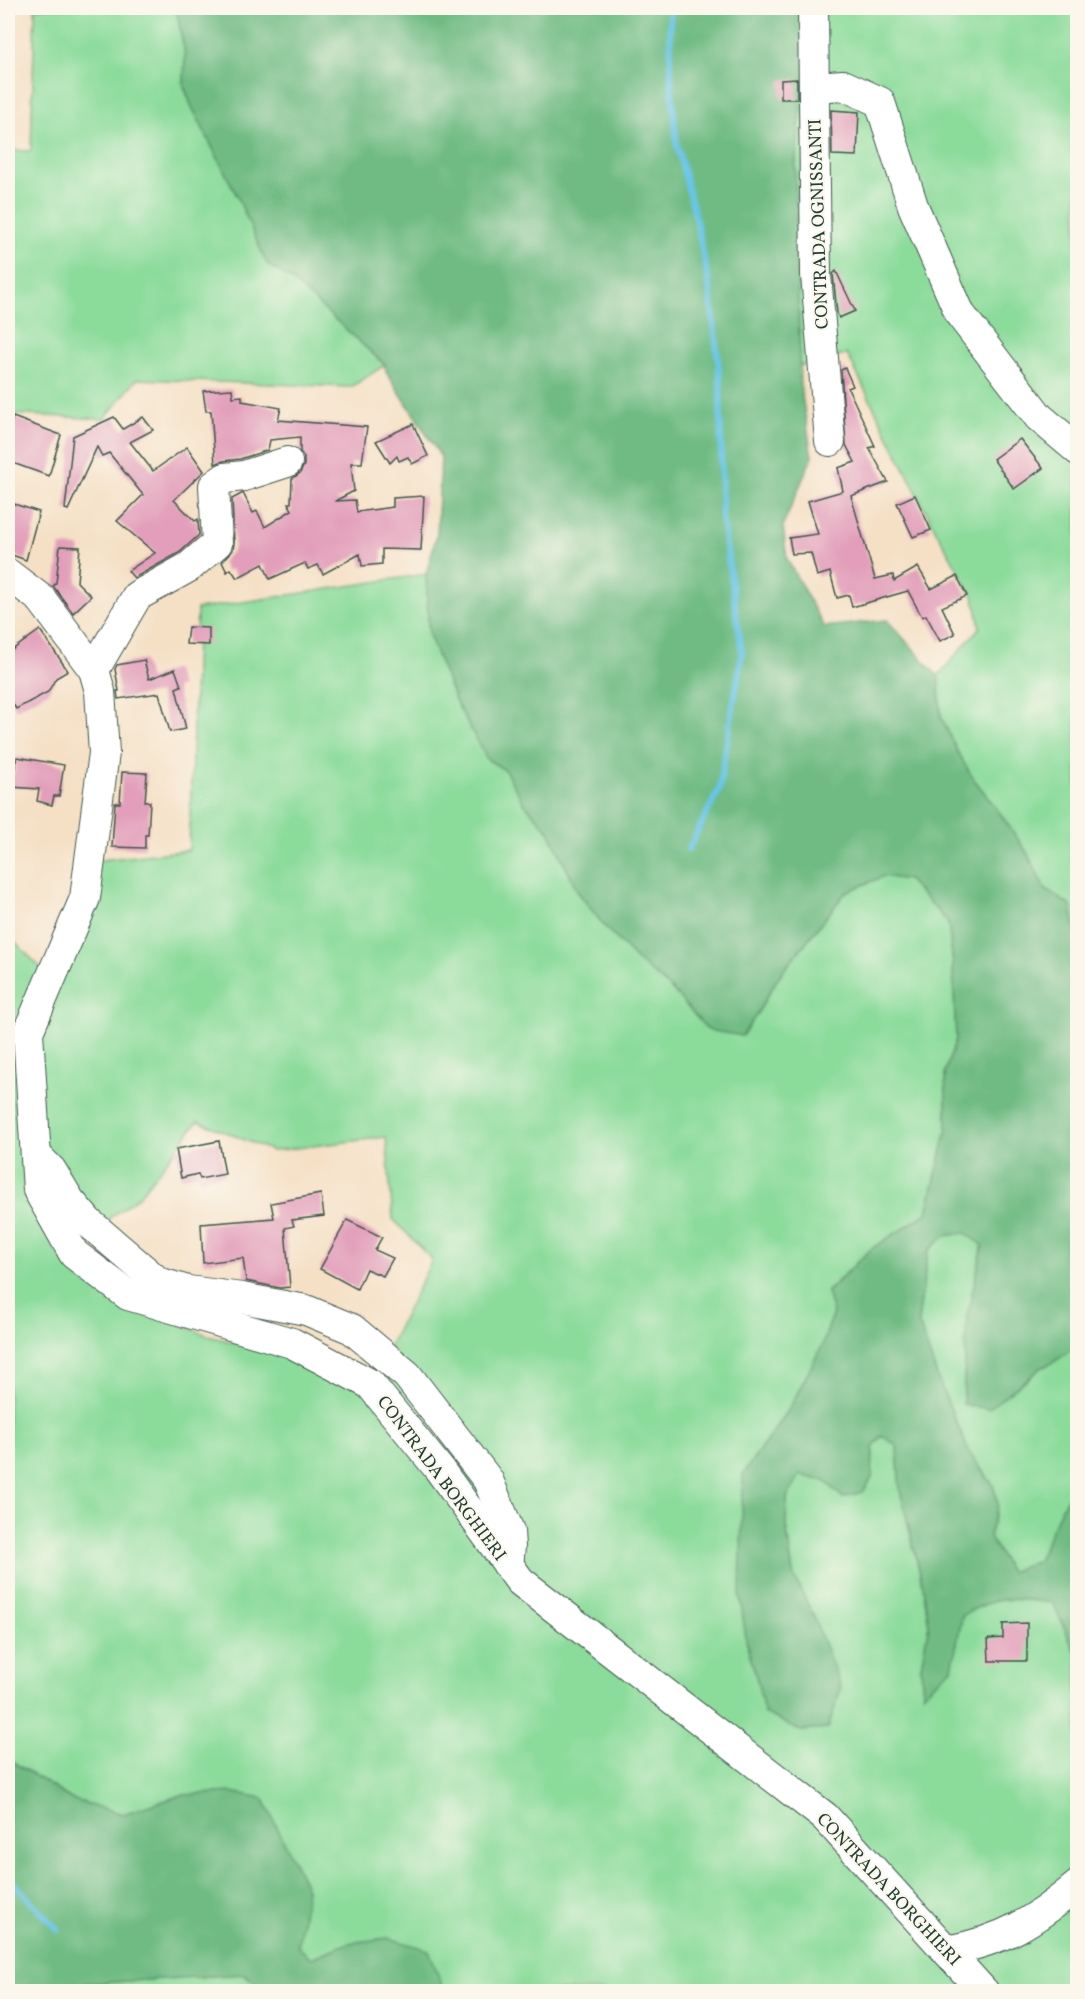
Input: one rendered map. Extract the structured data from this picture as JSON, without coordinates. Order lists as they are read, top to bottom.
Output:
{
  "streets": {
    "street": ["CONTRADA OGNISSANTI", "CONTRADA BORGHIERI"]
  }
}
